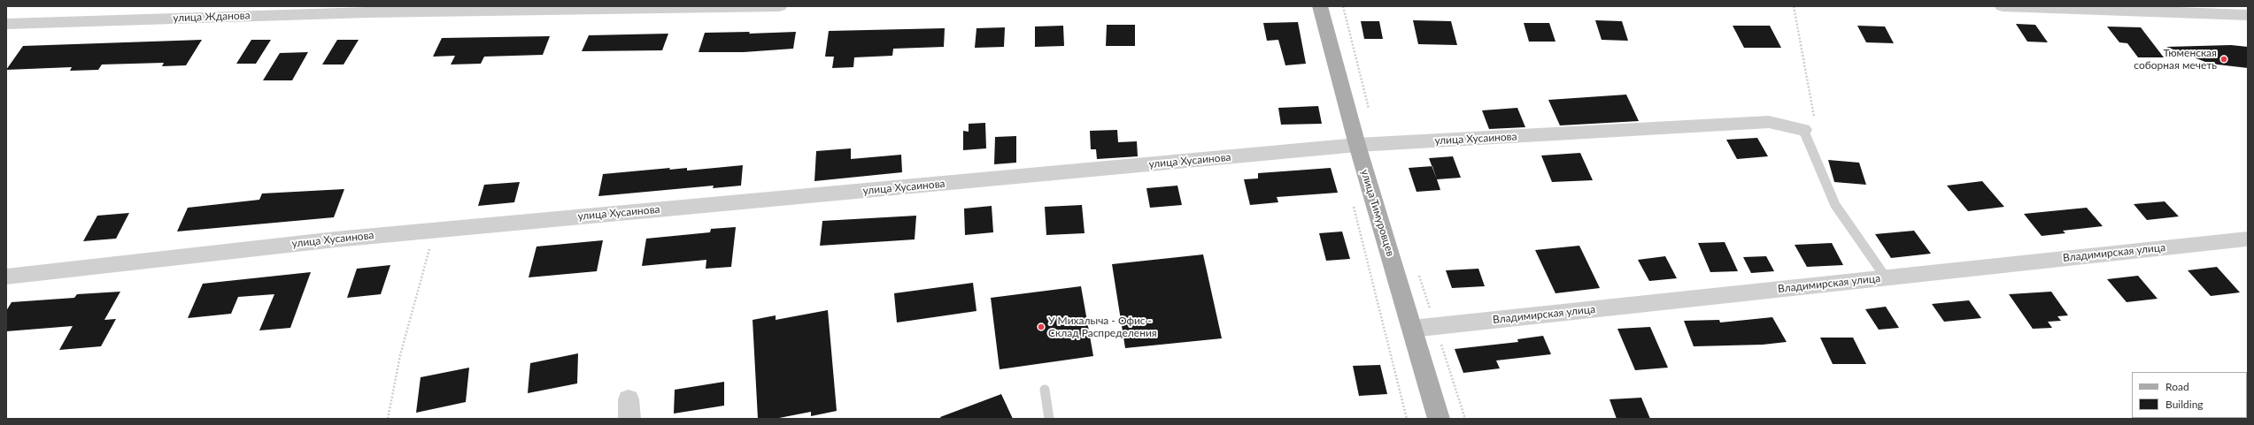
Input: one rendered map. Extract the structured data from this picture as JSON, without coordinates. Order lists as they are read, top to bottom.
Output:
{
  "streets": {
    "main road": ["улица Тимуровцев"],
    "street": ["улица Жданова", "улица Хусаинова", "Владимирская улица"]
  },
  "crossings": [
    ["улица Хусаинова", "улица Тимуровцев"],
    ["улица Тимуровцев", "Владимирская улица"]
  ],
  "places": ["Тюменская соборная мечеть", "У Михалыча - Офис - Склад Распределения"],
  "legend": ["Road", "Building"]
}
